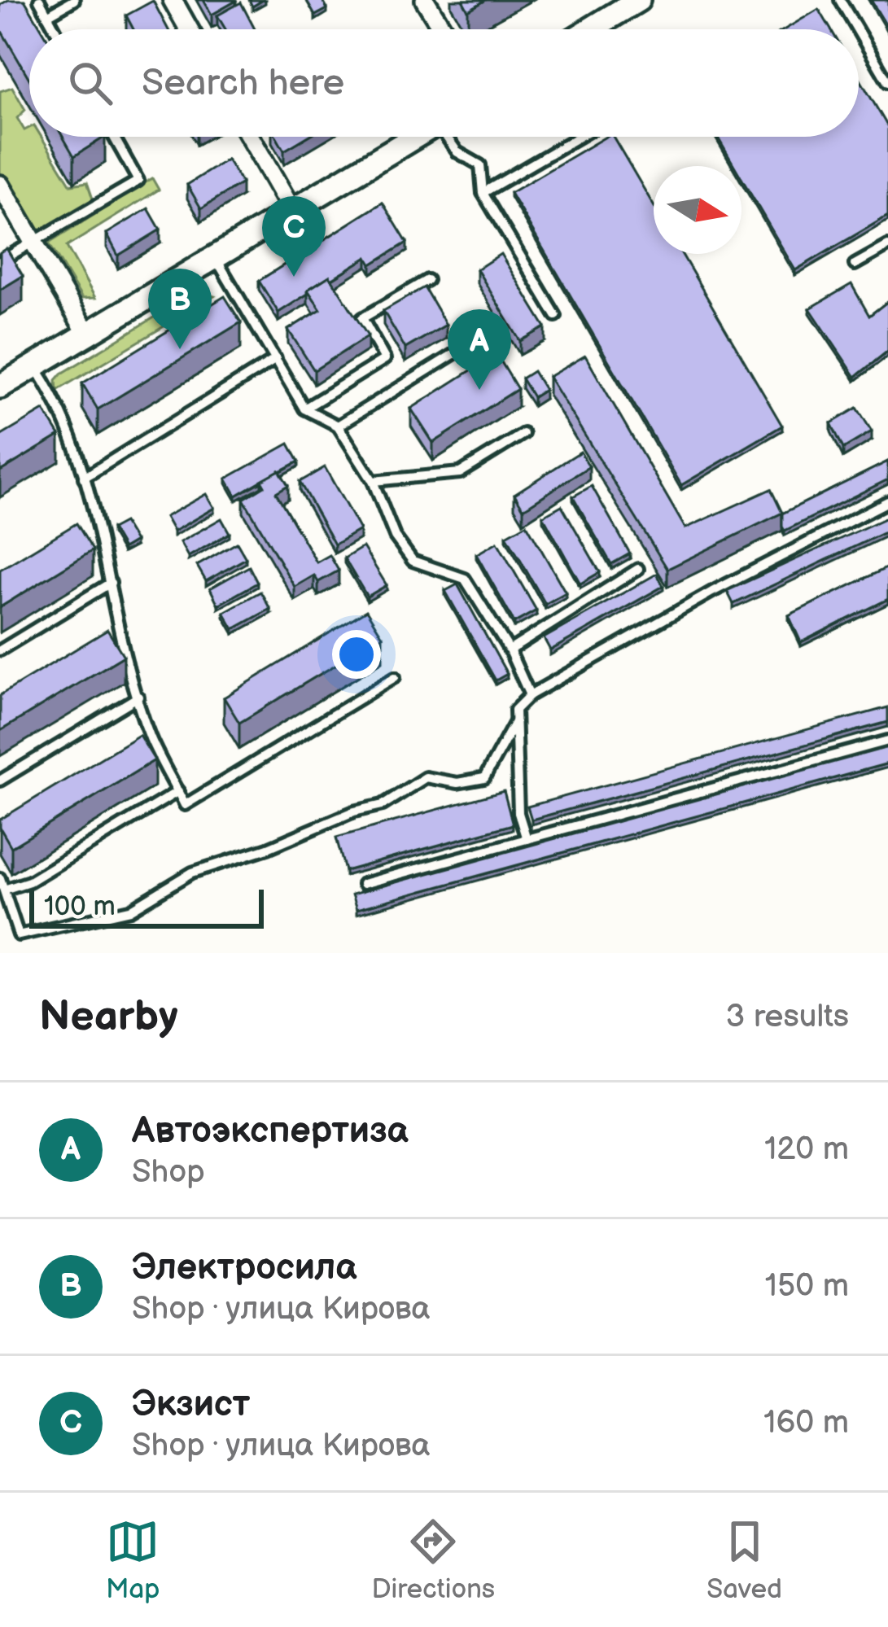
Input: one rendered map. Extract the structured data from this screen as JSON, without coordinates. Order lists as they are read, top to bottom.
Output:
{
  "scale_bar": "100 m",
  "north": "right",
  "page": {
    "search": "Search here",
    "pins": ["C", "B", "A"],
    "scale": "100 m",
    "heading": ["Nearby", "3 results"],
    "list": [
      {
        "mark": "A",
        "name": "Автоэкспертиза",
        "note": "Shop",
        "value": "120 m"
      },
      {
        "mark": "B",
        "name": "Электросила",
        "note": "Shop · улица Кирова",
        "value": "150 m"
      },
      {
        "mark": "C",
        "name": "Экзист",
        "note": "Shop · улица Кирова",
        "value": "160 m"
      }
    ],
    "nav": ["Map", "Directions", "Saved"]
  }
}
